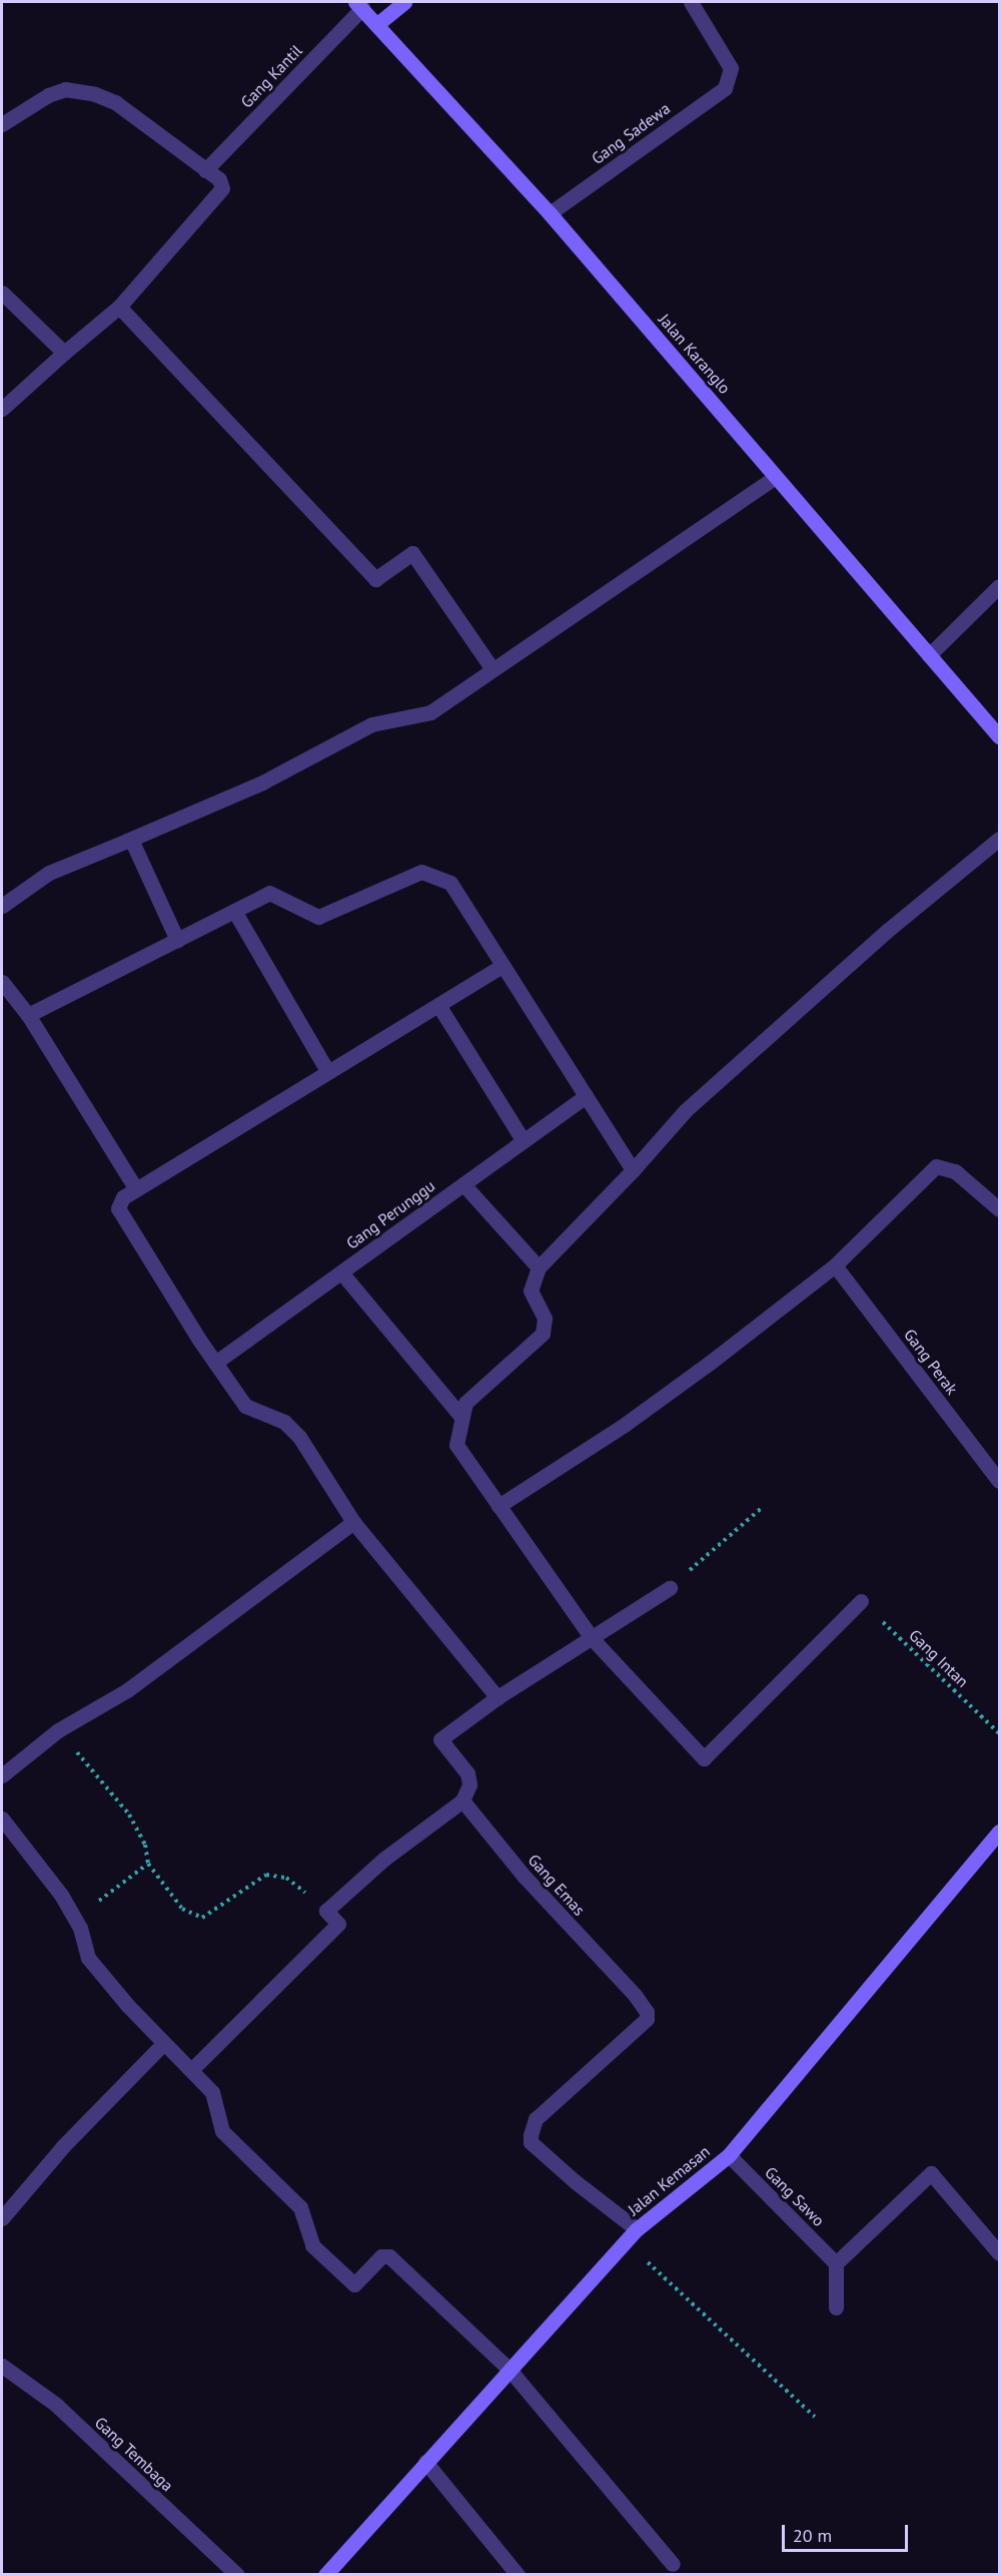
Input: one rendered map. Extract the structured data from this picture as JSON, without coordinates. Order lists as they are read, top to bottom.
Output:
{
  "streets": {
    "street": [
      "Gang Kantil",
      "Gang Sadewa",
      "Jalan Karanglo",
      "Gang Perunggu",
      "Gang Perak",
      "Gang Emas",
      "Jalan Kemasan",
      "Gang Sawo",
      "Gang Tembaga"
    ],
    "path": ["Gang Intan"]
  },
  "crossings": [
    ["Gang Kantil", "Jalan Karanglo"],
    ["Gang Sadewa", "Jalan Karanglo"],
    ["Gang Emas", "Jalan Kemasan"],
    ["Jalan Kemasan", "Gang Sawo"]
  ],
  "scale_bar": "20 m"
}
